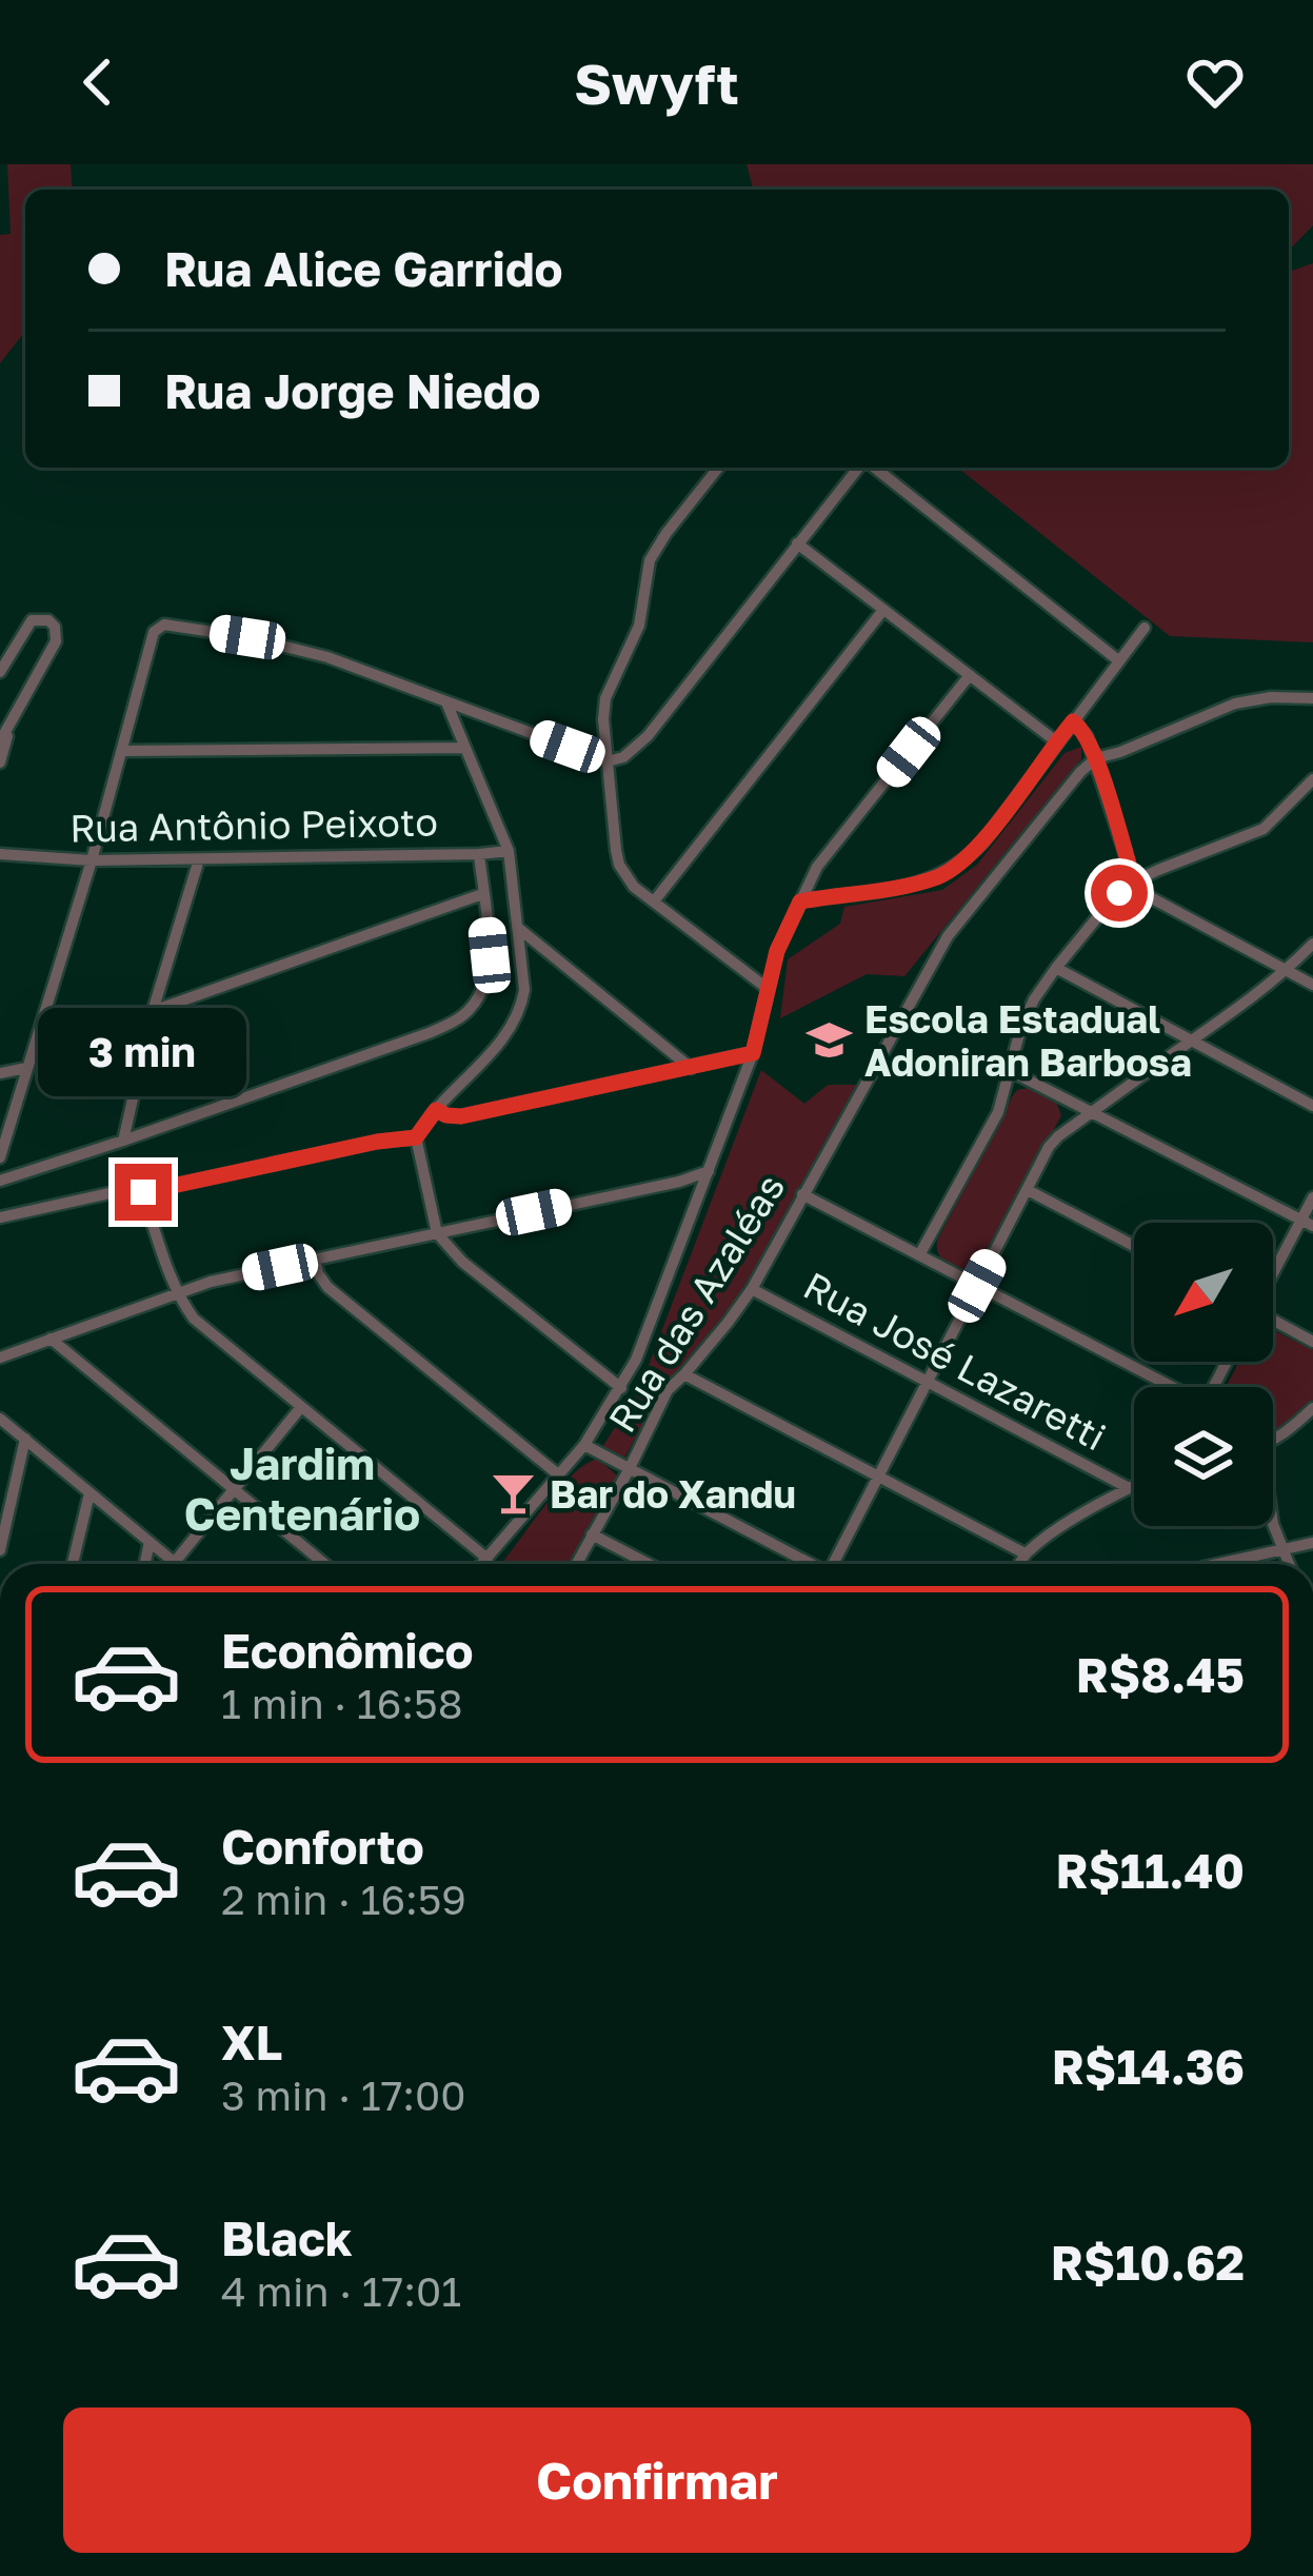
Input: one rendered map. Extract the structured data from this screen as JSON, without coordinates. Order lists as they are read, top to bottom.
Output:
{
  "streets": {
    "street": ["Rua Antônio Peixoto", "Rua das Azaléas", "Rua José Lazaretti"]
  },
  "crossings": [
    ["Rua das Azaléas", "Rua José Lazaretti"]
  ],
  "districts": ["Jardim Centenário"],
  "places": {
    "school or university": ["Escola Estadual Adoniran Barbosa"],
    "bar": ["Bar do Xandu"]
  },
  "north": "bottom left",
  "page": {
    "header": "Swyft",
    "banner": ["Rua Alice Garrido", "Rua Jorge Niedo"],
    "bubble": "3 min",
    "list": [
      {
        "name": "Econômico",
        "note": "1 min · 16:58",
        "value": "R$8.45"
      },
      {
        "name": "Conforto",
        "note": "2 min · 16:59",
        "value": "R$11.40"
      },
      {
        "name": "XL",
        "note": "3 min · 17:00",
        "value": "R$14.36"
      },
      {
        "name": "Black",
        "note": "4 min · 17:01",
        "value": "R$10.62"
      }
    ],
    "buttons": "Confirmar"
  }
}
